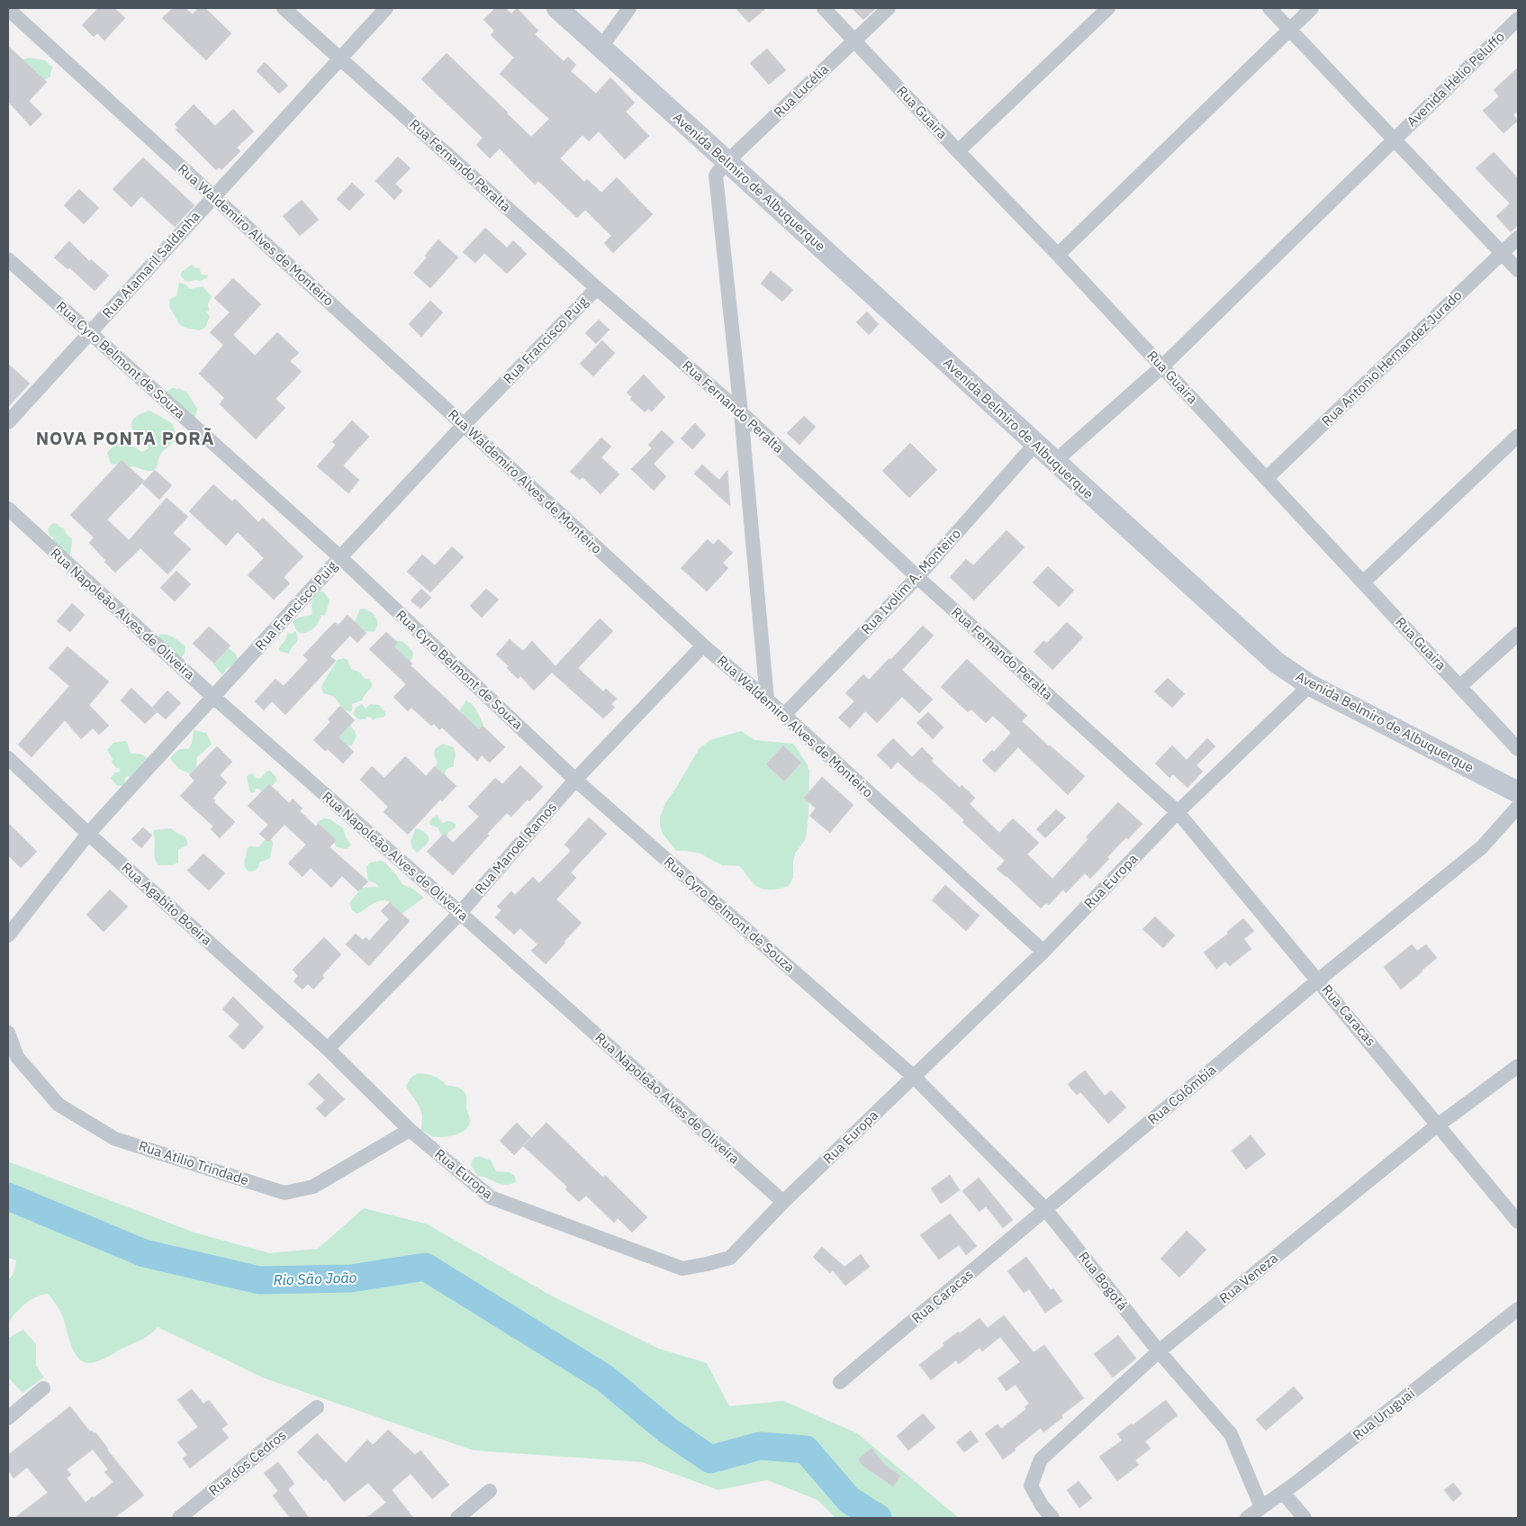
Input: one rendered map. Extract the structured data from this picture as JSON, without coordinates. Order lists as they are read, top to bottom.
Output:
{
  "streets": {
    "main road": ["Avenida Belmiro de Albuquerque"],
    "street": [
      "Avenida Hélio Peluffo",
      "Rua Lucélia",
      "Rua Guaira",
      "Rua Fernando Peralta",
      "Rua Waldemiro Alves de Monteiro",
      "Rua Atamaril Saldanha",
      "Rua Francisco Puig",
      "Rua Antonio Hernandez Jurado",
      "Rua Cyro Belmont de Souza",
      "Rua Ivolim A. Monteiro",
      "Rua Napoleão Alves de Oliveira",
      "Rua Manoel Ramos",
      "Rua Europa",
      "Rua Agabito Boeira",
      "Rua Caracas",
      "Rua Colômbia",
      "Rua Atilio Trindade",
      "Rua Veneza",
      "Rua Bogotá",
      "Rua Uruguai",
      "Rua dos Cedros"
    ]
  },
  "crossings": [
    ["Avenida Hélio Peluffo", "Rua Guaira"],
    ["Avenida Hélio Peluffo", "Avenida Belmiro de Albuquerque"],
    ["Rua Lucélia", "Rua Guaira"],
    ["Rua Lucélia", "Avenida Belmiro de Albuquerque"],
    ["Rua Guaira", "Rua Antonio Hernandez Jurado"],
    ["Rua Fernando Peralta", "Rua Atamaril Saldanha"],
    ["Rua Fernando Peralta", "Rua Francisco Puig"],
    ["Rua Fernando Peralta", "Rua Ivolim A. Monteiro"],
    ["Rua Fernando Peralta", "Rua Europa"],
    ["Rua Fernando Peralta", "Rua Caracas"],
    ["Avenida Belmiro de Albuquerque", "Rua Ivolim A. Monteiro"],
    ["Avenida Belmiro de Albuquerque", "Rua Europa"],
    ["Rua Waldemiro Alves de Monteiro", "Rua Atamaril Saldanha"],
    ["Rua Waldemiro Alves de Monteiro", "Rua Francisco Puig"],
    ["Rua Waldemiro Alves de Monteiro", "Rua Ivolim A. Monteiro"],
    ["Rua Waldemiro Alves de Monteiro", "Rua Manoel Ramos"],
    ["Rua Waldemiro Alves de Monteiro", "Rua Europa"],
    ["Rua Atamaril Saldanha", "Rua Cyro Belmont de Souza"],
    ["Rua Francisco Puig", "Rua Cyro Belmont de Souza"],
    ["Rua Francisco Puig", "Rua Napoleão Alves de Oliveira"],
    ["Rua Francisco Puig", "Rua Agabito Boeira"],
    ["Rua Cyro Belmont de Souza", "Rua Manoel Ramos"],
    ["Rua Cyro Belmont de Souza", "Rua Europa"],
    ["Rua Cyro Belmont de Souza", "Rua Bogotá"],
    ["Rua Napoleão Alves de Oliveira", "Rua Manoel Ramos"],
    ["Rua Napoleão Alves de Oliveira", "Rua Europa"],
    ["Rua Manoel Ramos", "Rua Europa"],
    ["Rua Manoel Ramos", "Rua Agabito Boeira"],
    ["Rua Europa", "Rua Agabito Boeira"],
    ["Rua Europa", "Rua Caracas"],
    ["Rua Europa", "Rua Atilio Trindade"],
    ["Rua Europa", "Rua Bogotá"],
    ["Rua Caracas", "Rua Colômbia"],
    ["Rua Caracas", "Rua Veneza"],
    ["Rua Caracas", "Rua Bogotá"],
    ["Rua Colômbia", "Rua Bogotá"],
    ["Rua Veneza", "Rua Bogotá"],
    ["Rua Bogotá", "Rua Uruguai"]
  ],
  "districts": ["NOVA PONTA PORÃ"],
  "water": ["Rio São João"]
}
